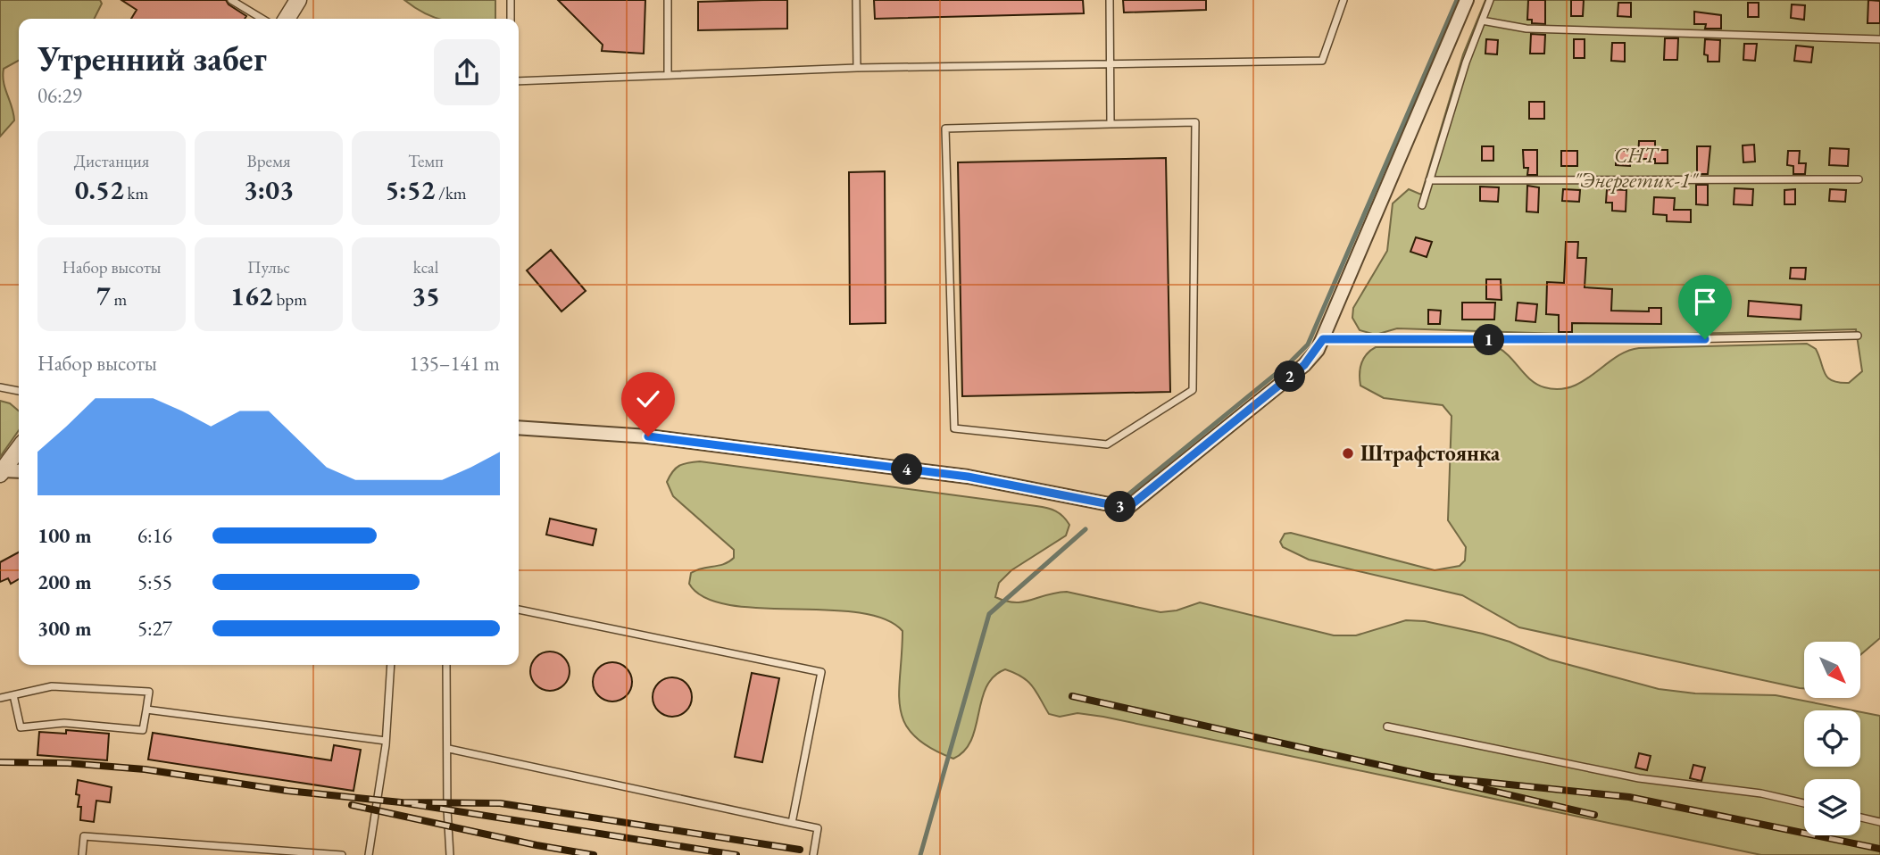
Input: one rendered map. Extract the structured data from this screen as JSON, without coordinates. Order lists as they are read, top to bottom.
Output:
{
  "parks": ["СНТ \"Энергетик-1\""],
  "places": ["Штрафстоянка"],
  "north": "bottom right",
  "page": {
    "heading": ["Утренний забег", "06:29"],
    "stats": [
      ["Дистанция", "0.52 km"],
      ["Время", "3:03"],
      ["Темп", "5:52 /km"],
      ["Набор высоты", "7 m"],
      ["Пульс", "162 bpm"],
      ["kcal", "35"]
    ],
    "pins": [
      "1",
      "2",
      "4",
      "3"
    ],
    "chart": ["Набор высоты", "135–141 m"],
    "list": [
      {
        "name": "100 m",
        "note": "6:16"
      },
      {
        "name": "200 m",
        "note": "5:55"
      },
      {
        "name": "300 m",
        "note": "5:27"
      }
    ]
  }
}
